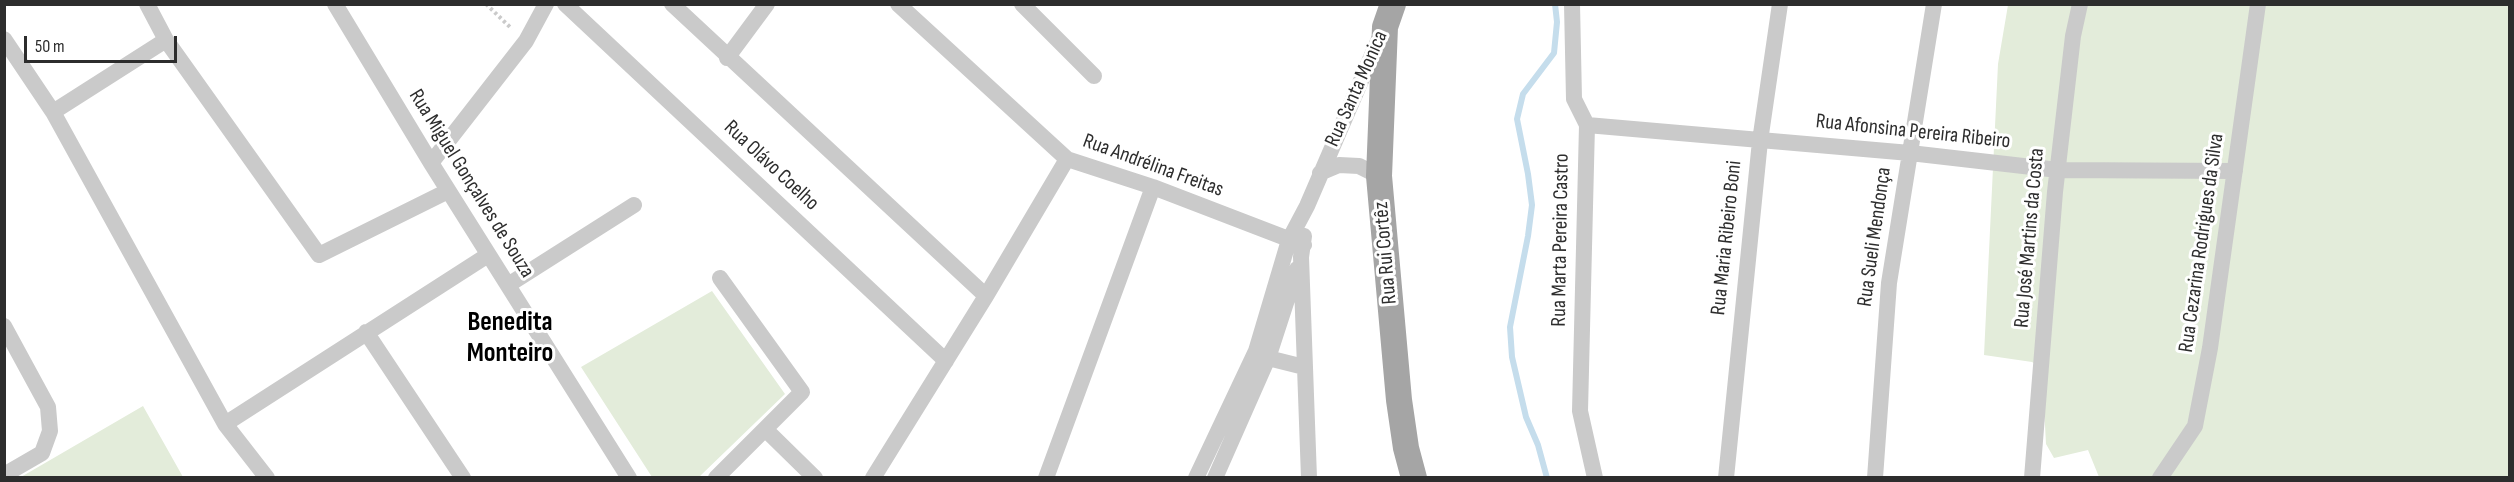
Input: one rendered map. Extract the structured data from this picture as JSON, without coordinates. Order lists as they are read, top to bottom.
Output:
{
  "streets": {
    "main road": ["Rua Rui Cortêz"],
    "street": [
      "Rua Santa Monica",
      "Rua Afonsina Pereira Ribeiro",
      "Rua Olávo Coelho",
      "Rua Andrélina Freitas",
      "Rua Miguel Gonçalves de Souza",
      "Rua Sueli Mendonça",
      "Rua Maria Ribeiro Boni",
      "Rua José Martins da Costa",
      "Rua Marta Pereira Castro",
      "Rua Cezarina Rodrigues da Silva"
    ]
  },
  "crossings": [
    ["Rua Santa Monica", "Rua Andrélina Freitas"],
    ["Rua Santa Monica", "Rua Rui Cortêz"],
    ["Rua Afonsina Pereira Ribeiro", "Rua Sueli Mendonça"],
    ["Rua Afonsina Pereira Ribeiro", "Rua Maria Ribeiro Boni"],
    ["Rua Afonsina Pereira Ribeiro", "Rua José Martins da Costa"],
    ["Rua Afonsina Pereira Ribeiro", "Rua Marta Pereira Castro"],
    ["Rua Afonsina Pereira Ribeiro", "Rua Cezarina Rodrigues da Silva"]
  ],
  "districts": ["Benedita Monteiro"],
  "scale_bar": "50 m"
}
